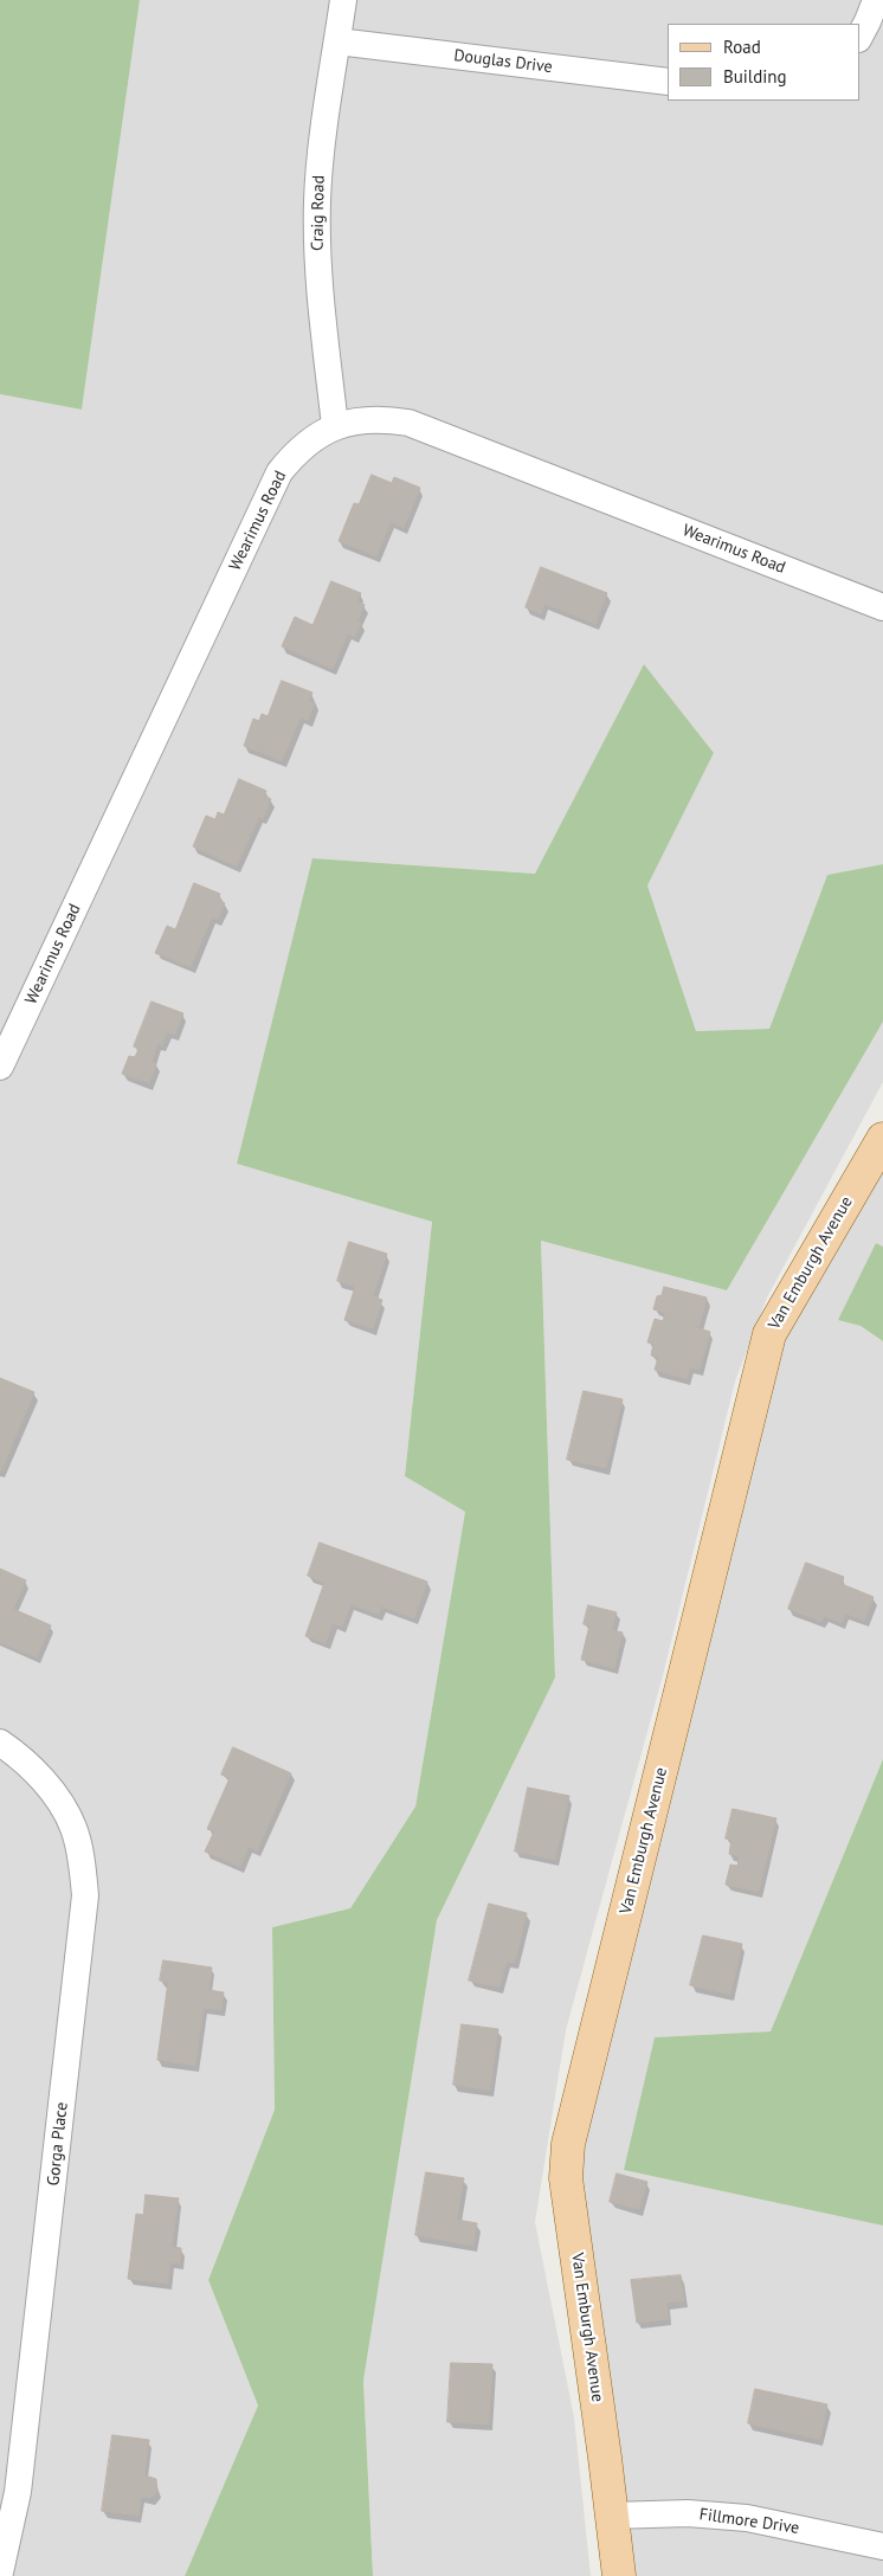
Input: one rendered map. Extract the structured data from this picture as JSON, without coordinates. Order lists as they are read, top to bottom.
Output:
{
  "streets": {
    "main road": ["Van Emburgh Avenue"],
    "street": [
      "Douglas Drive",
      "Craig Road",
      "Wearimus Road",
      "Gorga Place",
      "Fillmore Drive"
    ]
  },
  "crossings": [
    ["Douglas Drive", "Craig Road"],
    ["Craig Road", "Wearimus Road"],
    ["Van Emburgh Avenue", "Fillmore Drive"]
  ],
  "legend": ["Road", "Building"]
}
